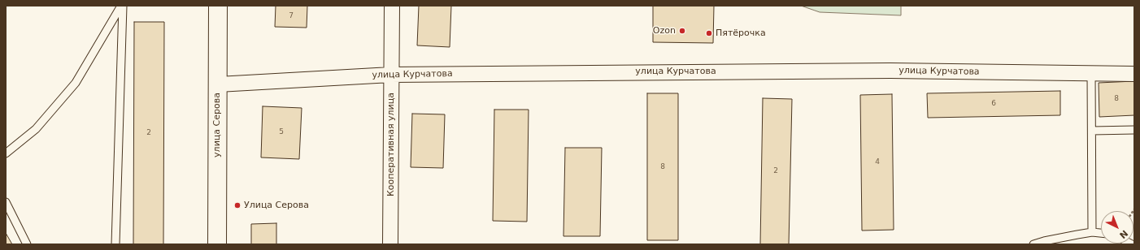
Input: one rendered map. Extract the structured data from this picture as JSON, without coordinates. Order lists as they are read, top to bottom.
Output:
{
  "streets": {
    "main road": ["улица Серова"],
    "street": ["улица Курчатова", "Кооперативная улица"]
  },
  "crossings": [
    ["улица Курчатова", "улица Серова"],
    ["улица Курчатова", "Кооперативная улица"]
  ],
  "places": ["Ozon", "Пятёрочка", "Улица Серова"],
  "house_numbers": [
    "7",
    "8",
    "6",
    "5",
    "2",
    "4",
    "8",
    "2"
  ],
  "north": "bottom right"
}
